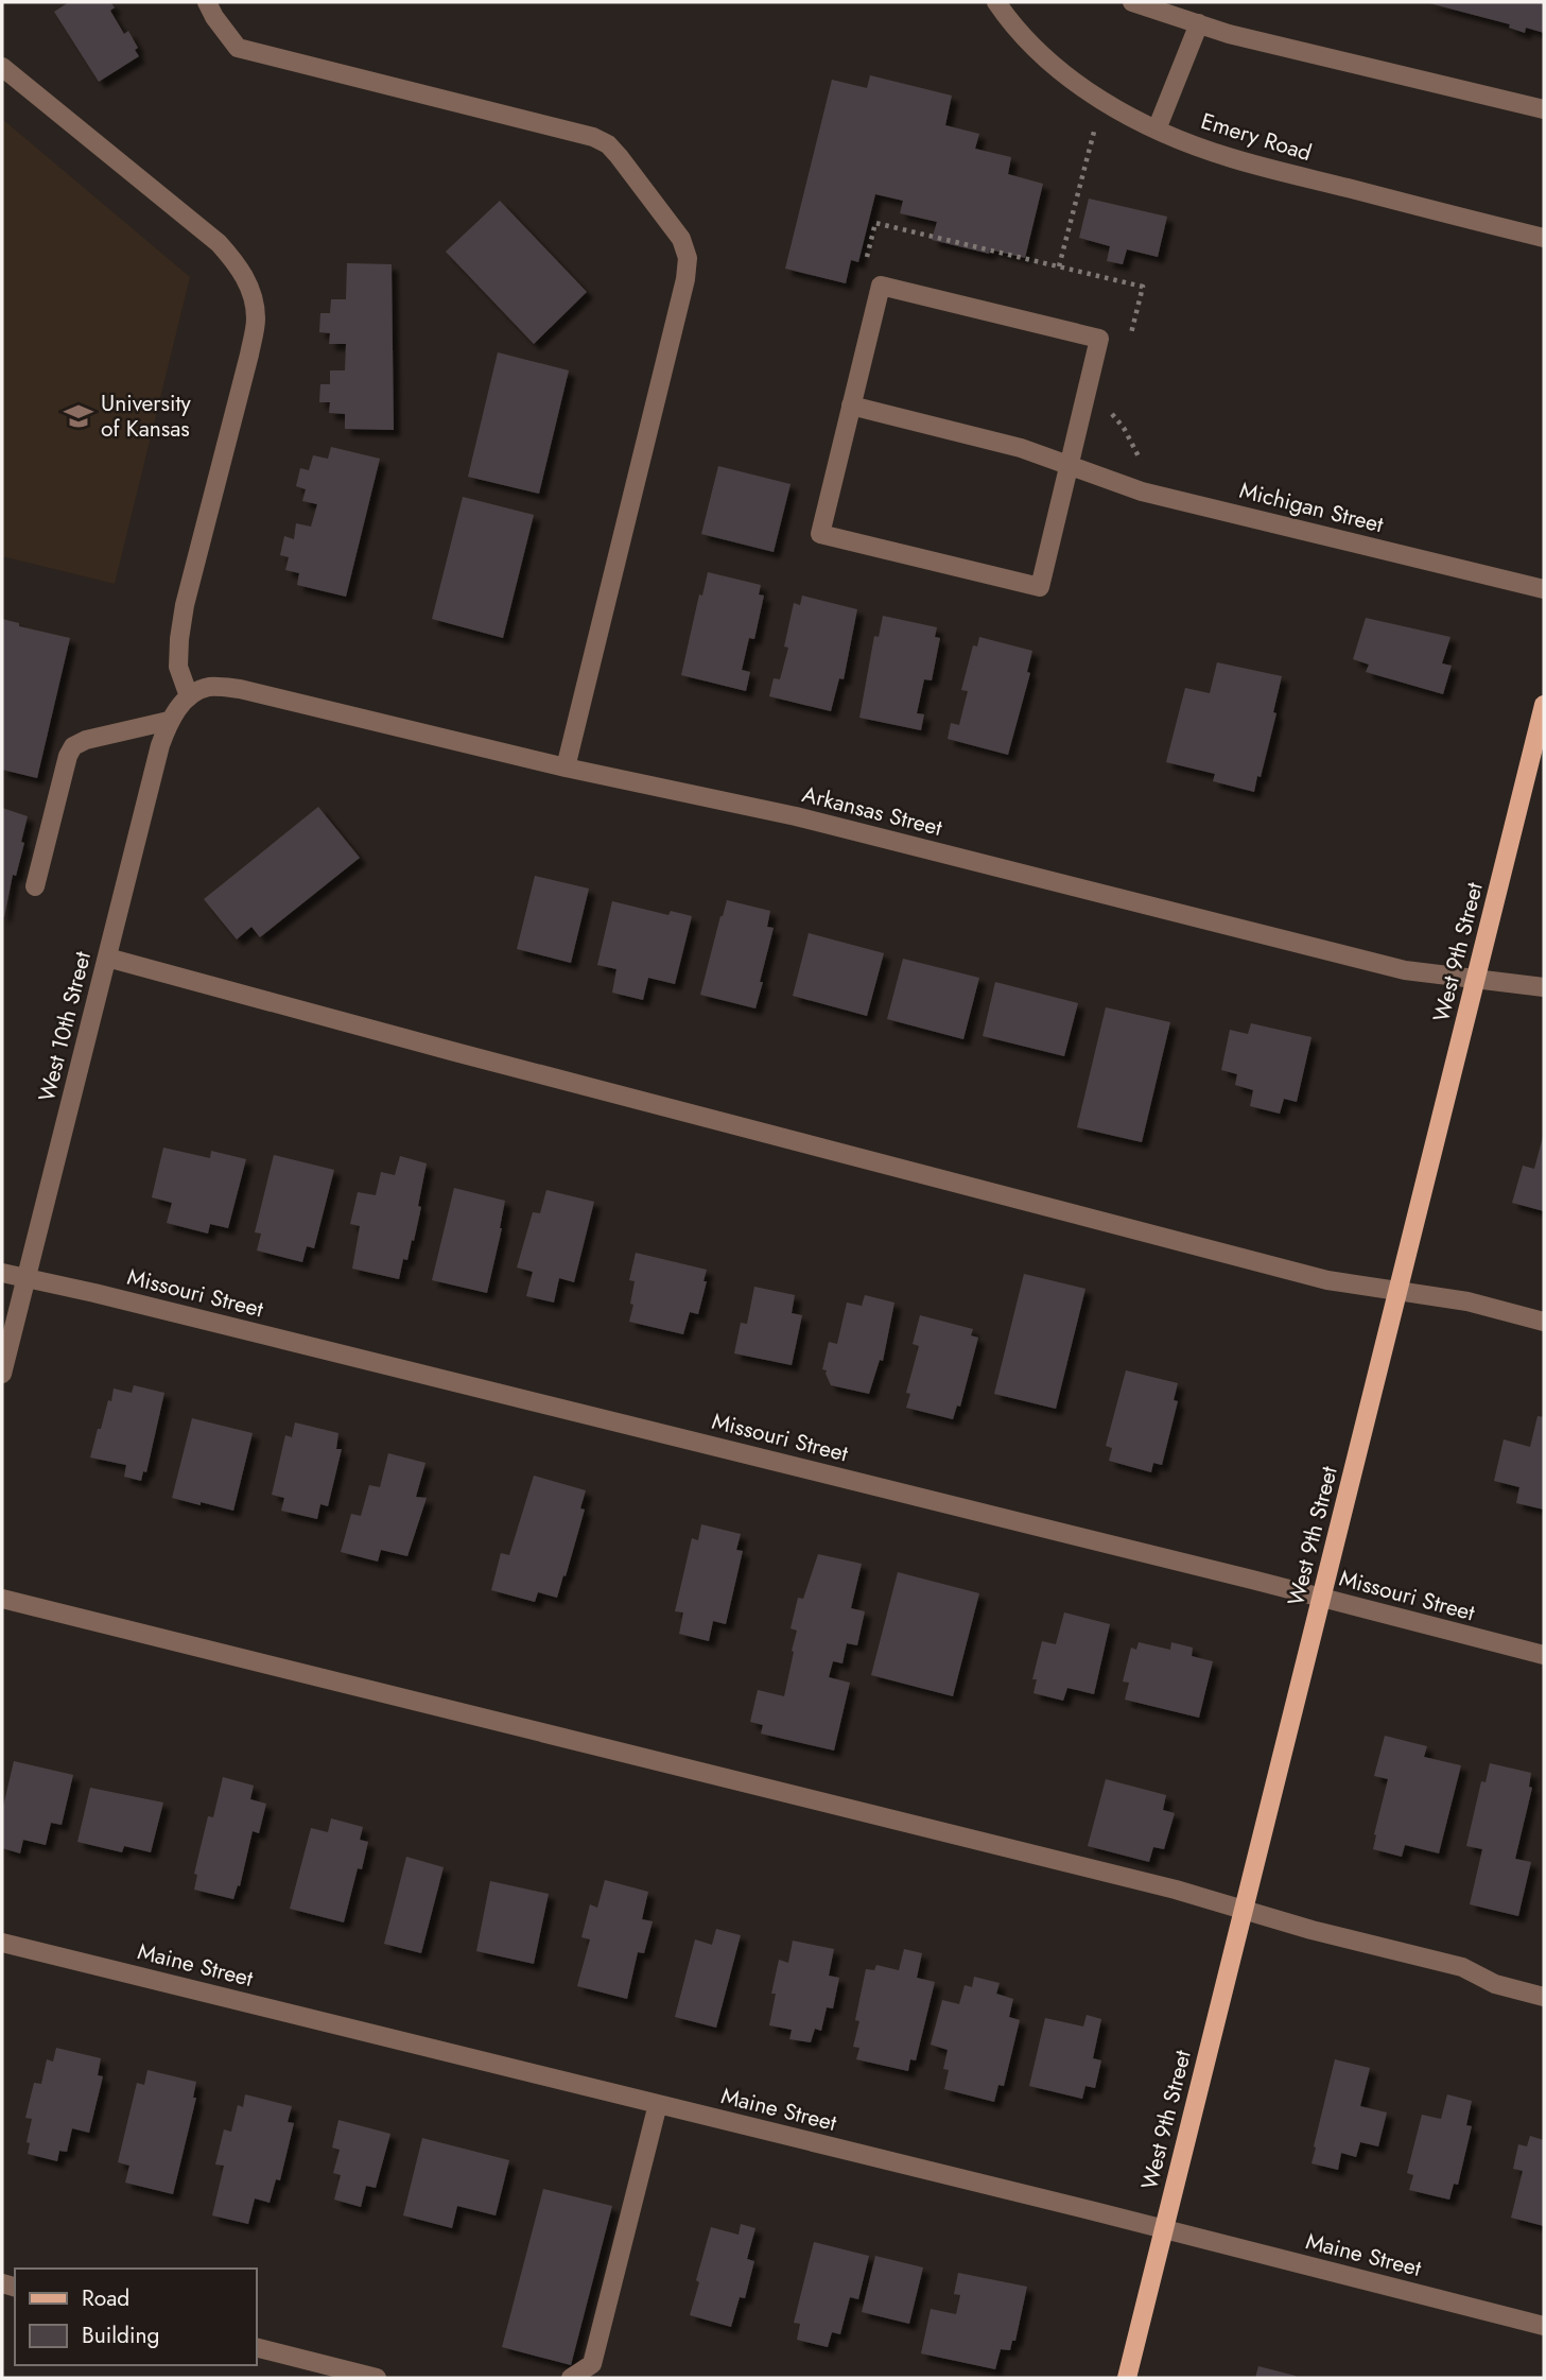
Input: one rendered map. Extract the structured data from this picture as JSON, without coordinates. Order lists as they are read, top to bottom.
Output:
{
  "streets": {
    "main road": ["West 9th Street"],
    "street": [
      "Emery Road",
      "Michigan Street",
      "Arkansas Street",
      "West 10th Street",
      "Missouri Street",
      "Maine Street"
    ]
  },
  "crossings": [
    ["Arkansas Street", "West 9th Street"],
    ["Arkansas Street", "West 10th Street"],
    ["West 9th Street", "Missouri Street"],
    ["West 9th Street", "Maine Street"],
    ["West 10th Street", "Missouri Street"]
  ],
  "places": {
    "school or university": ["University of Kansas"]
  },
  "legend": ["Road", "Building"]
}
